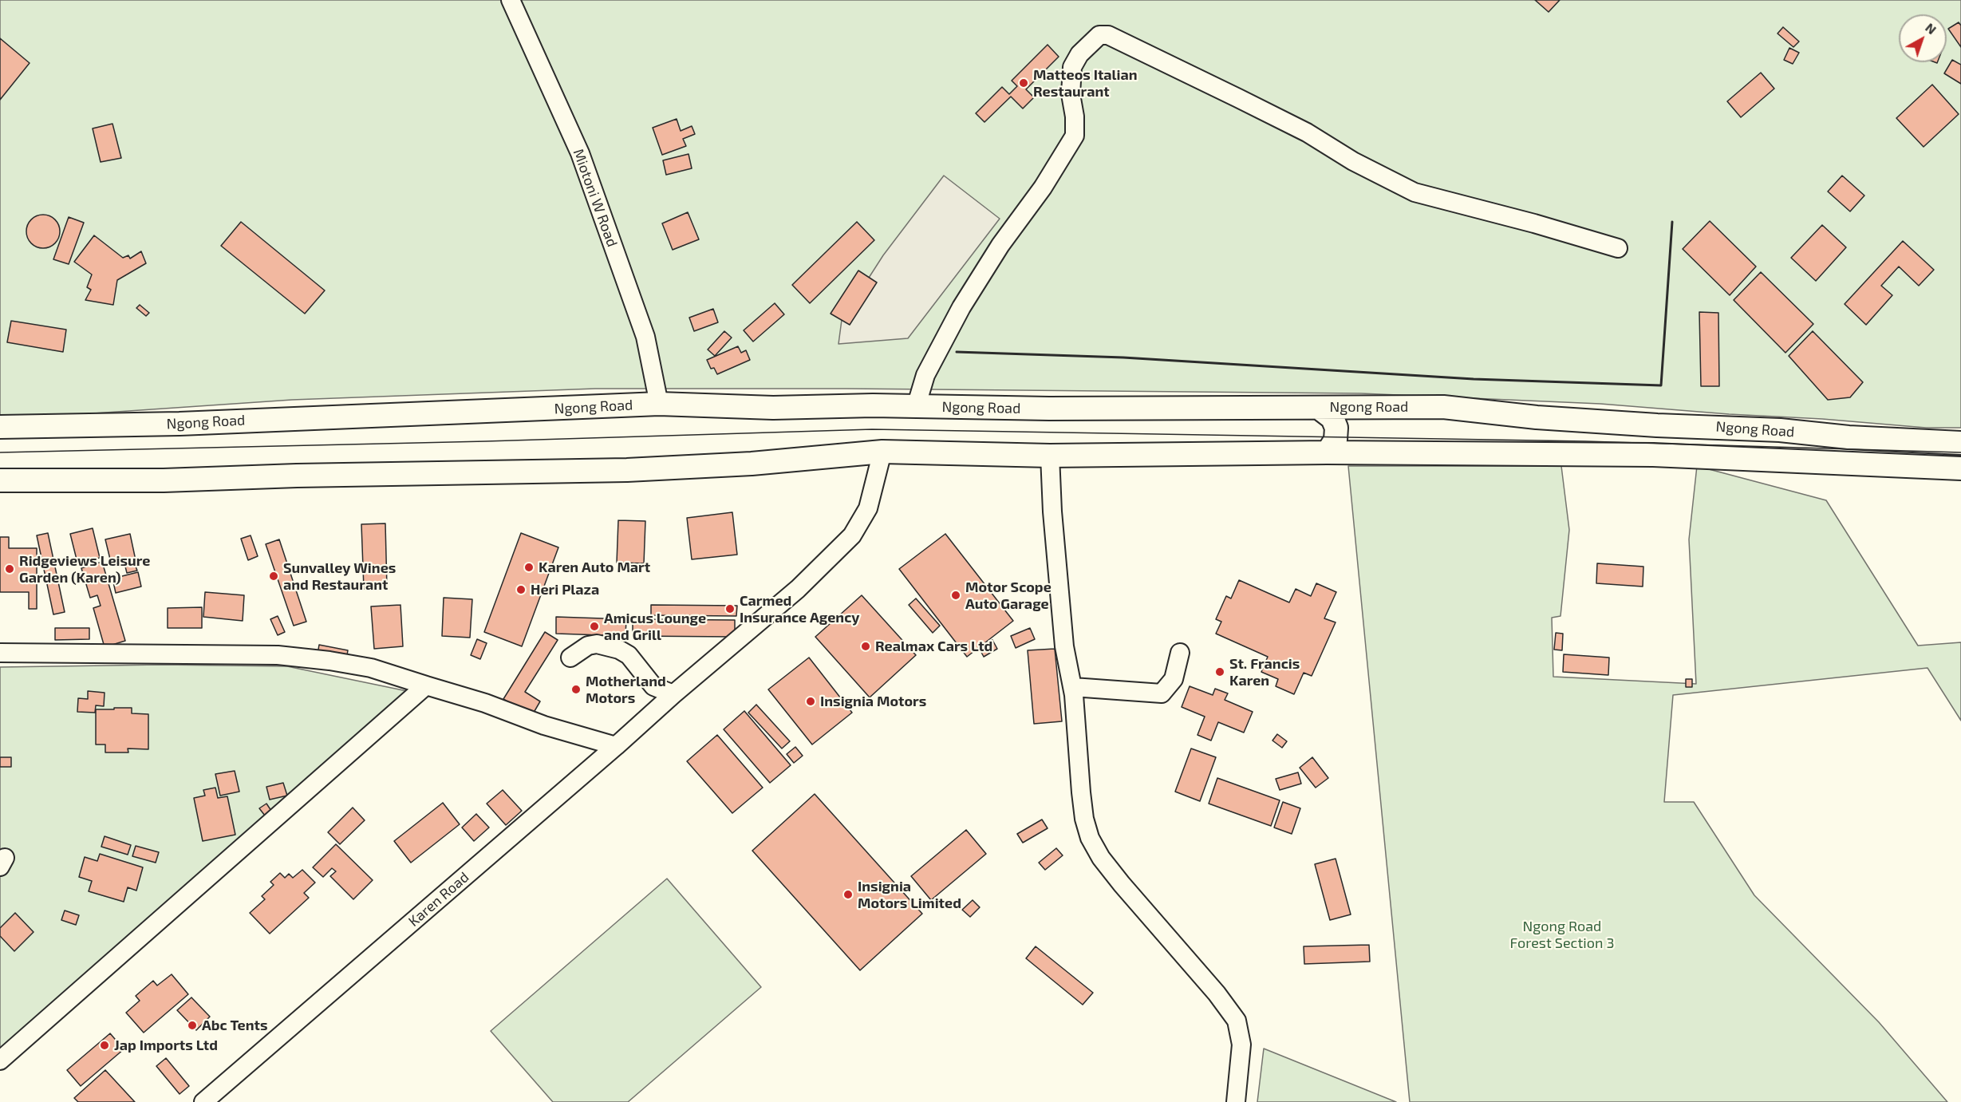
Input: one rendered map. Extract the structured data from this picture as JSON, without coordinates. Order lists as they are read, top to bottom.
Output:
{
  "streets": {
    "main road": ["Ngong Road"],
    "street": ["Miotoni W Road", "Karen Road"]
  },
  "crossings": [
    ["Miotoni W Road", "Ngong Road"],
    ["Ngong Road", "Karen Road"]
  ],
  "parks": ["Ngong Road Forest Section 3"],
  "places": [
    "Matteos Italian Restaurant",
    "Karen Auto Mart",
    "Ridgeviews Leisure Garden (Karen)",
    "Sunvalley Wines and Restaurant",
    "Heri Plaza",
    "Motor Scope Auto Garage",
    "Carmed Insurance Agency",
    "Amicus Lounge and Grill",
    "Realmax Cars Ltd",
    "St. Francis Karen",
    "Motherland Motors",
    "Insignia Motors",
    "Insignia Motors Limited",
    "Abc Tents",
    "Jap Imports Ltd"
  ],
  "north": "top right"
}
